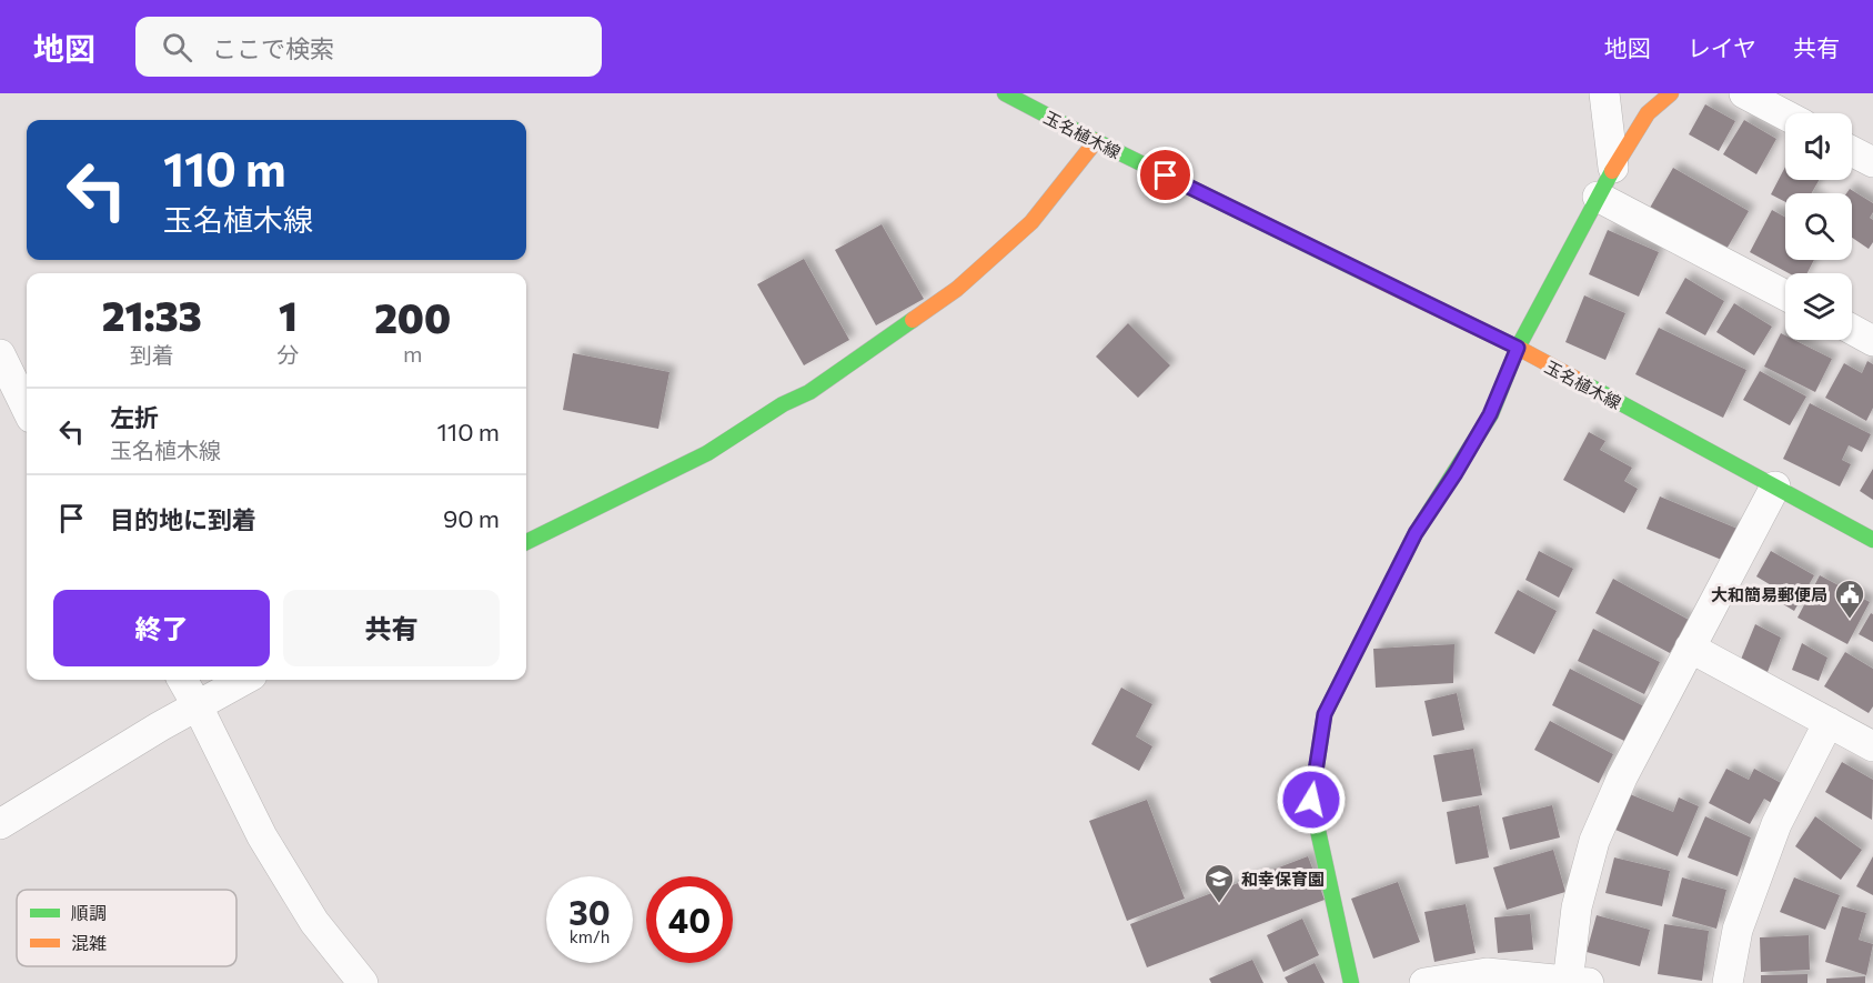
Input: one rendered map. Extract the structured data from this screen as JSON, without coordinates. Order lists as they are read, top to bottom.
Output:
{
  "streets": {
    "street": ["玉名植木線"]
  },
  "places": {
    "public building": ["大和簡易郵便局"],
    "school or university": ["和幸保育園"]
  },
  "legend": ["順調", "混雑"],
  "page": {
    "header": "地図",
    "search": "ここで検索",
    "nav": ["地図", "レイヤ", "共有"],
    "turn": ["110 m", "玉名植木線"],
    "eta": [
      "21:33",
      "到着",
      "1",
      "分",
      "200",
      "m"
    ],
    "list": [
      {
        "name": "左折",
        "note": "玉名植木線",
        "value": "110 m"
      },
      {
        "name": "目的地に到着",
        "value": "90 m"
      }
    ],
    "buttons": ["終了", "共有"],
    "speed": "30 km/h",
    "limit": "40"
  }
}
